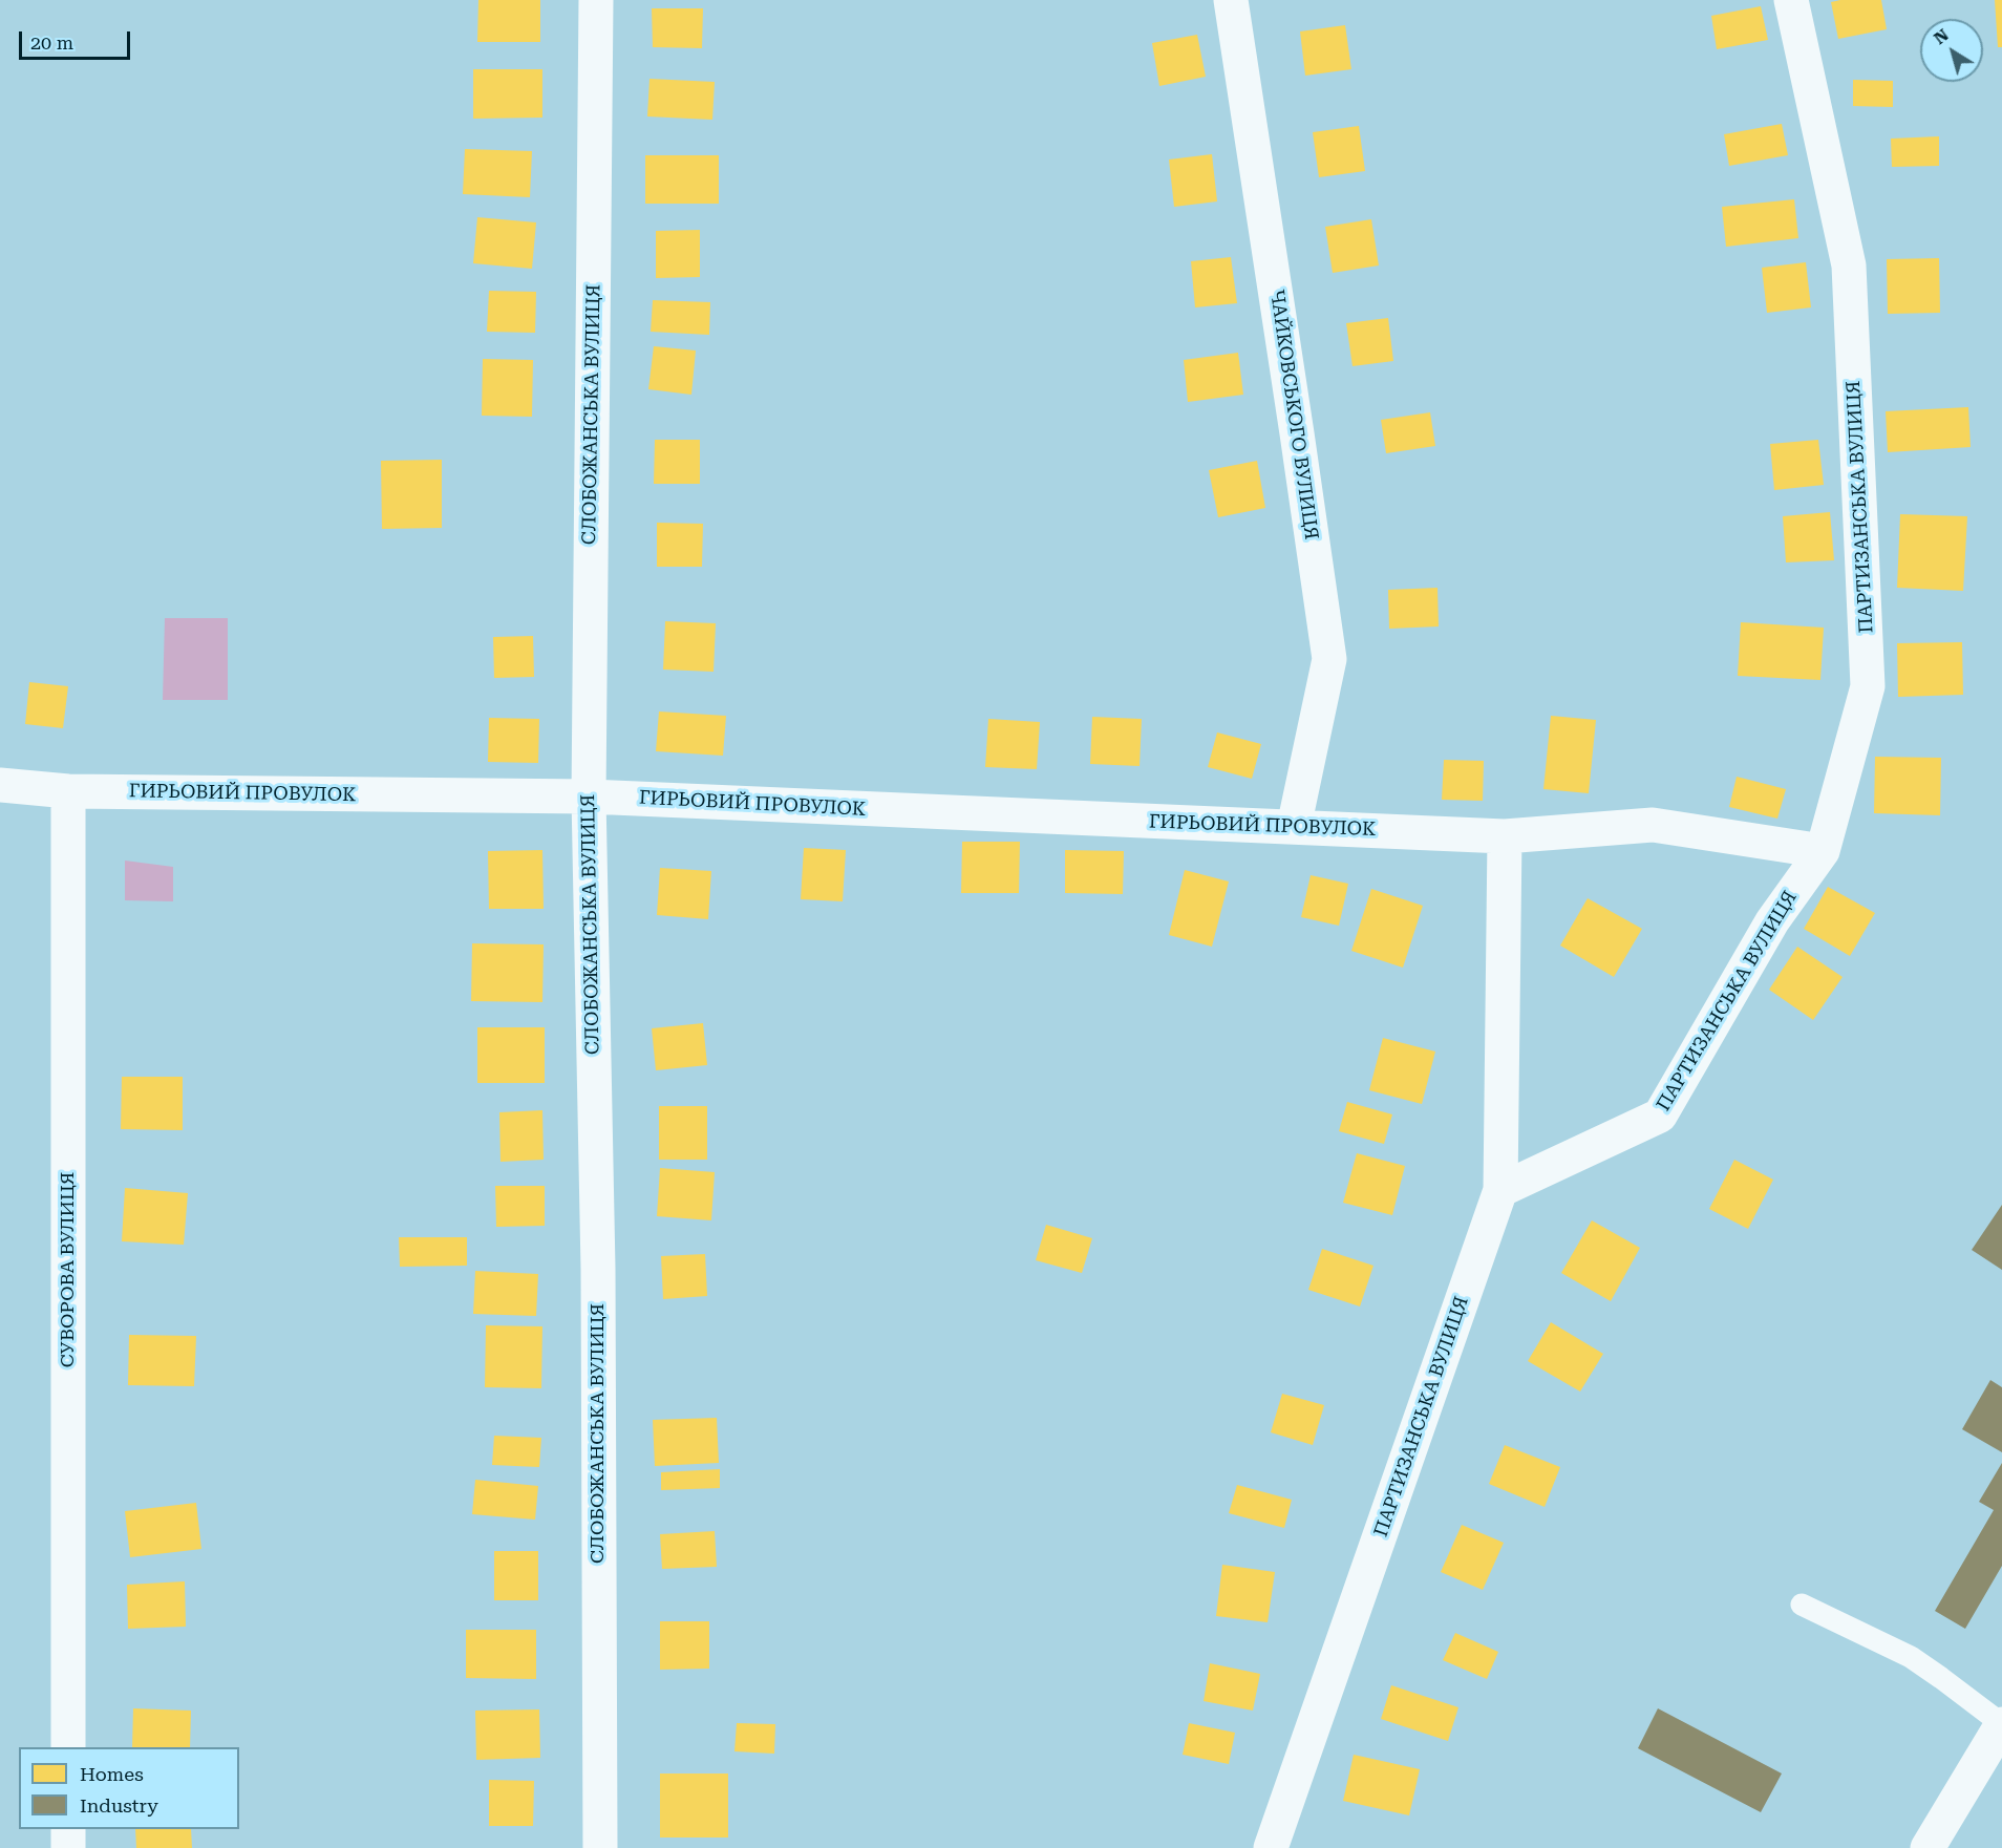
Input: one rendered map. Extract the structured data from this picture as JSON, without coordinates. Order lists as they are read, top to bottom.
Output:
{
  "streets": {
    "street": [
      "СЛОБОЖАНСЬКА ВУЛИЦЯ",
      "ЧАЙКОВСЬКОГО ВУЛИЦЯ",
      "ПАРТИЗАНСЬКА ВУЛИЦЯ",
      "ГИРЬОВИЙ ПРОВУЛОК",
      "СУВОРОВА ВУЛИЦЯ"
    ]
  },
  "crossings": [
    ["СЛОБОЖАНСЬКА ВУЛИЦЯ", "ГИРЬОВИЙ ПРОВУЛОК"],
    ["ЧАЙКОВСЬКОГО ВУЛИЦЯ", "ГИРЬОВИЙ ПРОВУЛОК"],
    ["ПАРТИЗАНСЬКА ВУЛИЦЯ", "ГИРЬОВИЙ ПРОВУЛОК"],
    ["ГИРЬОВИЙ ПРОВУЛОК", "СУВОРОВА ВУЛИЦЯ"]
  ],
  "legend": ["Homes", "Industry"],
  "scale_bar": "20 m",
  "north": "top left"
}
